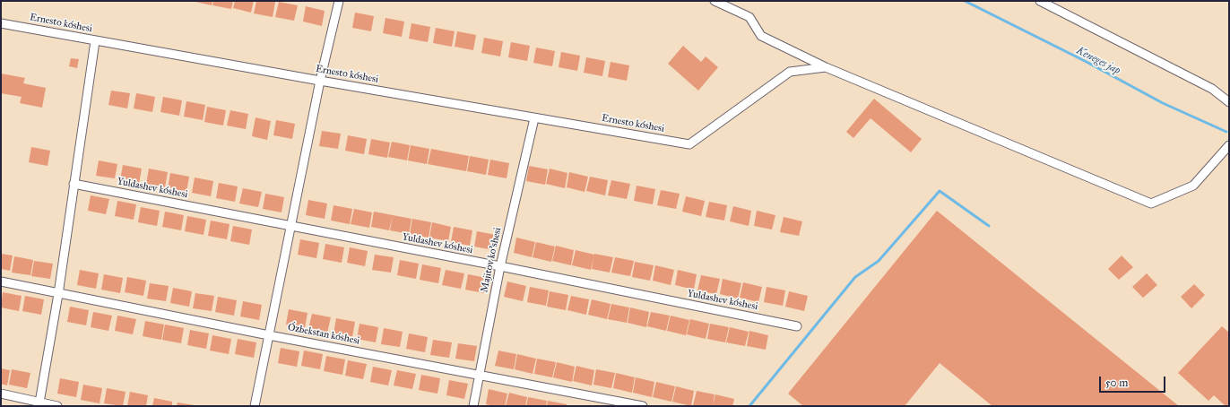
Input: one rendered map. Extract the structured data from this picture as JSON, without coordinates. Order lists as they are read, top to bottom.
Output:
{
  "streets": {
    "street": [
      "Ernesto kóshesi",
      "Yuldashev kóshesi",
      "Majitov ko'shesi",
      "Ózbekstan kóshesi"
    ]
  },
  "crossings": [
    ["Ernesto kóshesi", "Majitov ko'shesi"],
    ["Yuldashev kóshesi", "Majitov ko'shesi"],
    ["Majitov ko'shesi", "Ózbekstan kóshesi"]
  ],
  "water": ["Keneges jap"],
  "scale_bar": "50 m"
}
